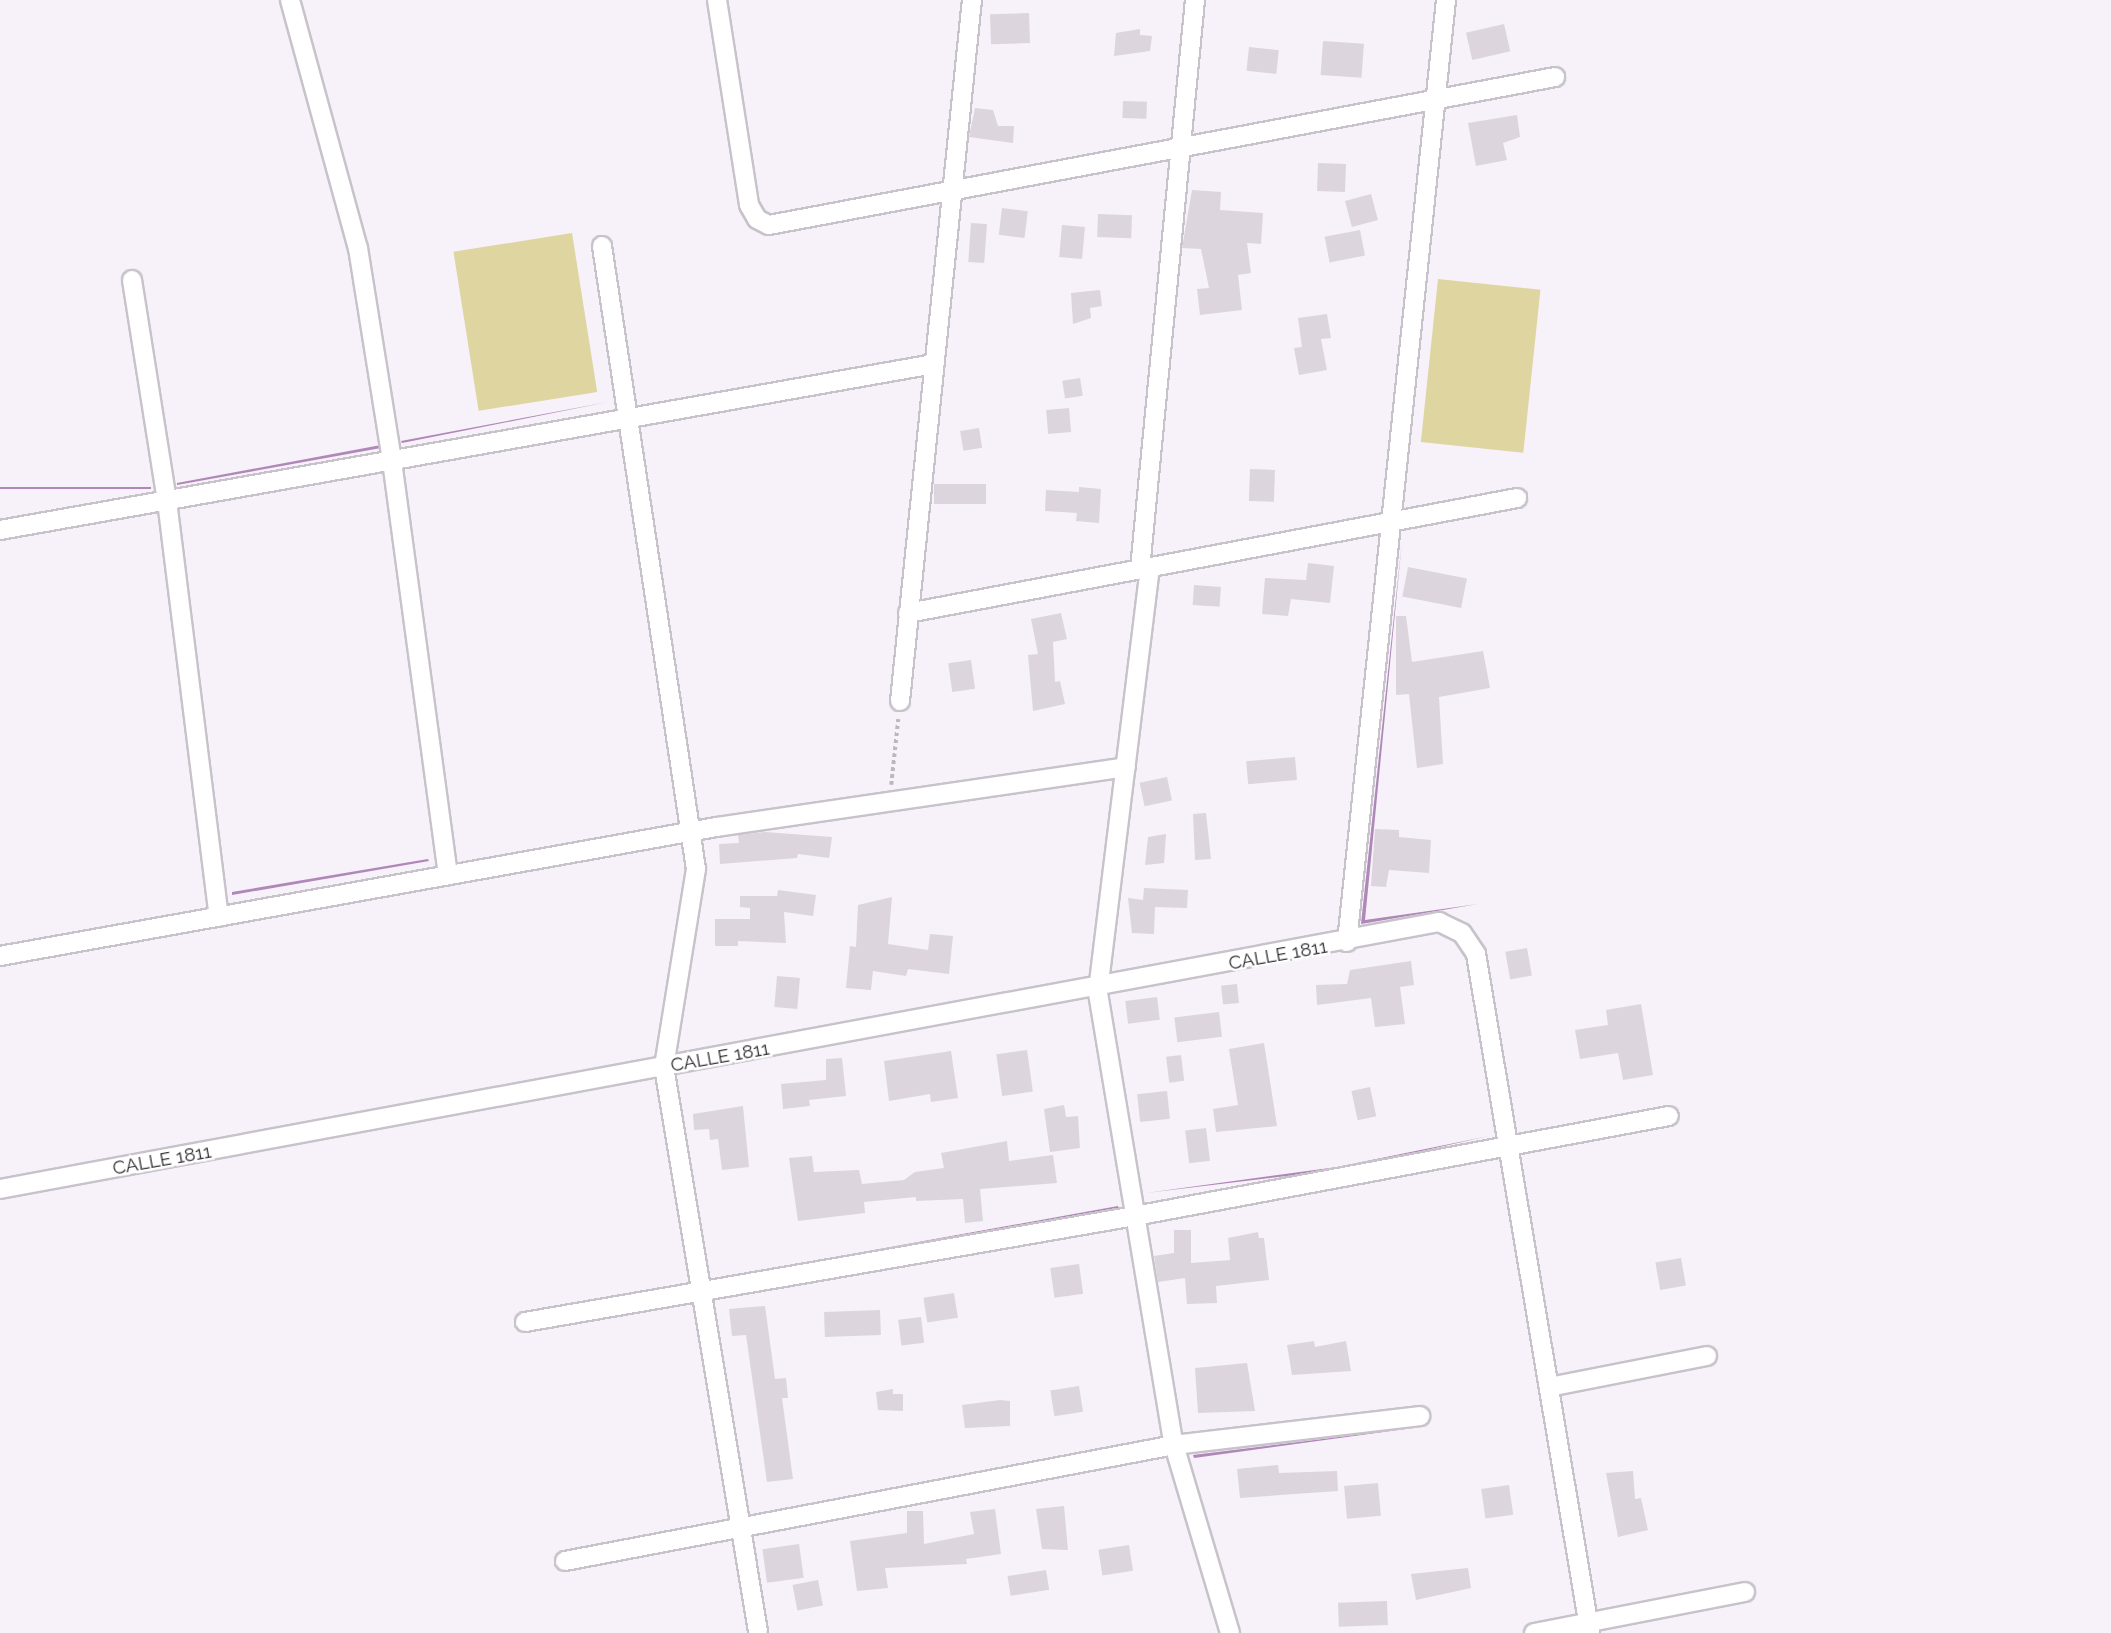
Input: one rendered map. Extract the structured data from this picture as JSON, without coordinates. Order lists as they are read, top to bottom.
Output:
{
  "streets": {
    "street": ["CALLE 1811"]
  }
}
